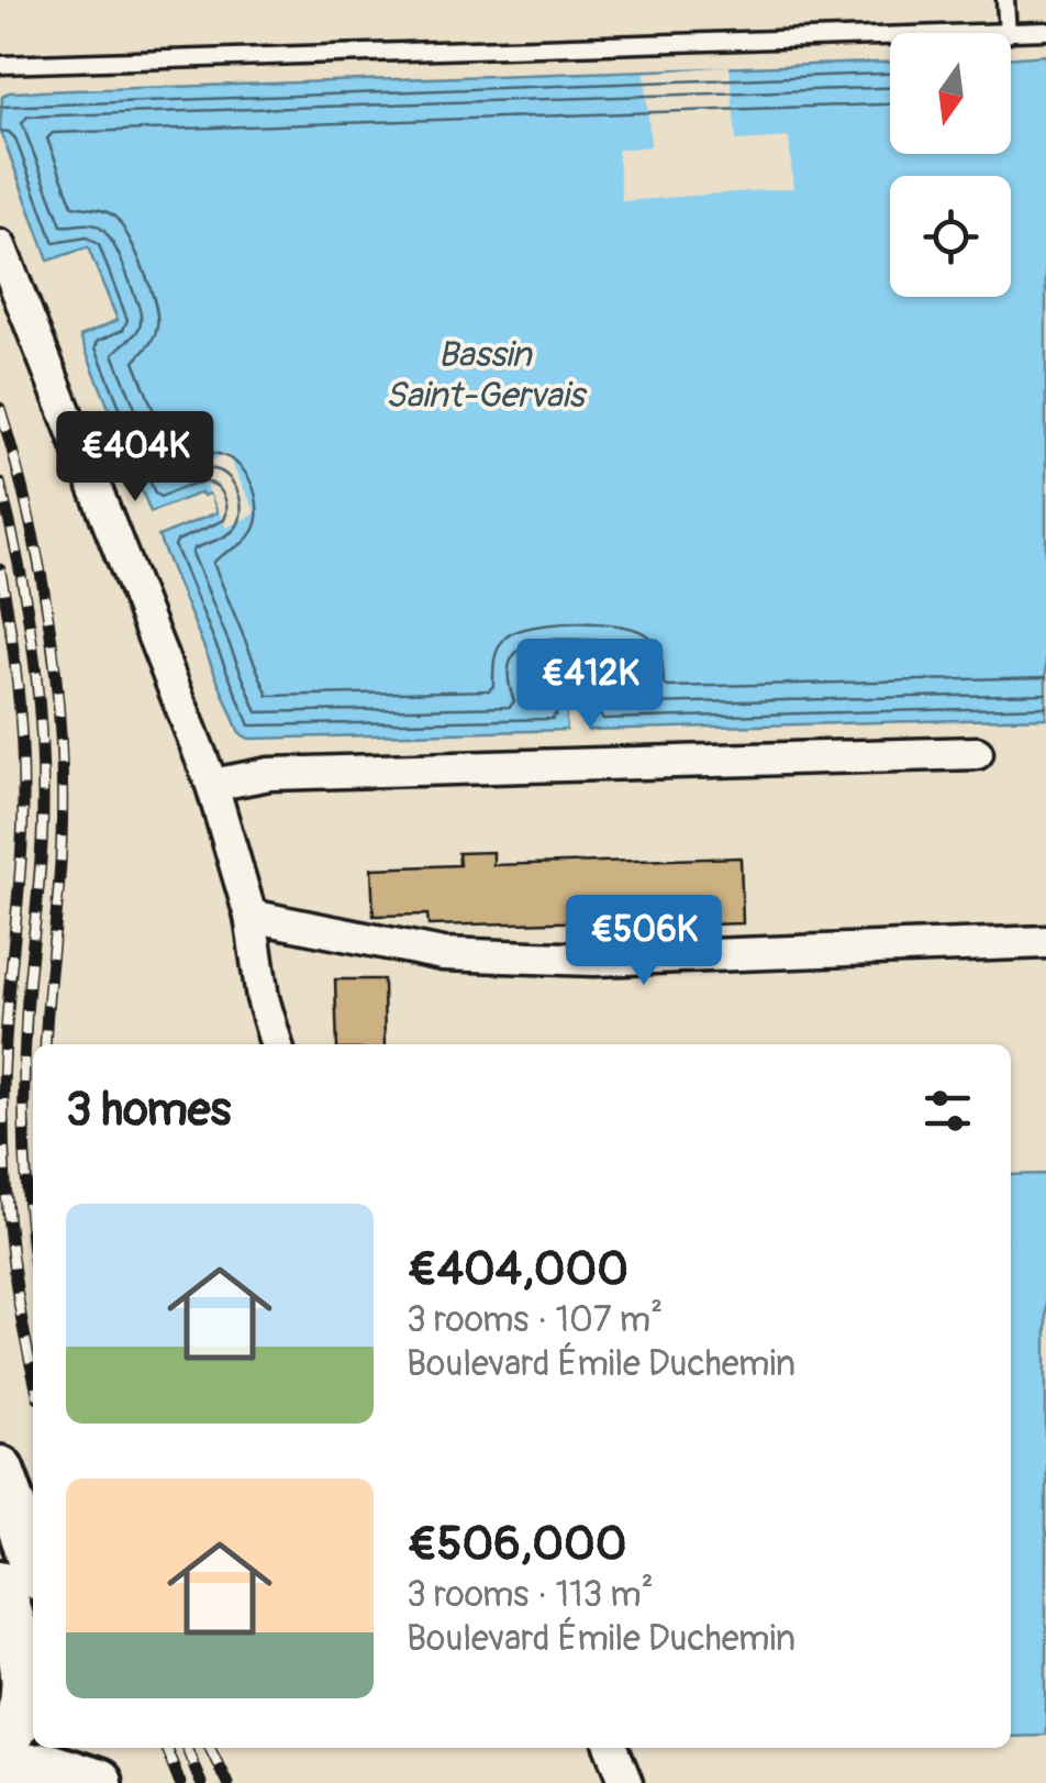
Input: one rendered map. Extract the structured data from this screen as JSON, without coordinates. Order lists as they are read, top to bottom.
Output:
{
  "water": ["Bassin Saint-Gervais"],
  "north": "bottom",
  "page": {
    "price": ["€404K", "€412K", "€506K"],
    "heading": "3 homes",
    "list": [
      {
        "name": "€404,000",
        "note": "3 rooms · 107 m² · Boulevard Émile Duchemin"
      },
      {
        "name": "€506,000",
        "note": "3 rooms · 113 m² · Boulevard Émile Duchemin"
      }
    ]
  }
}
